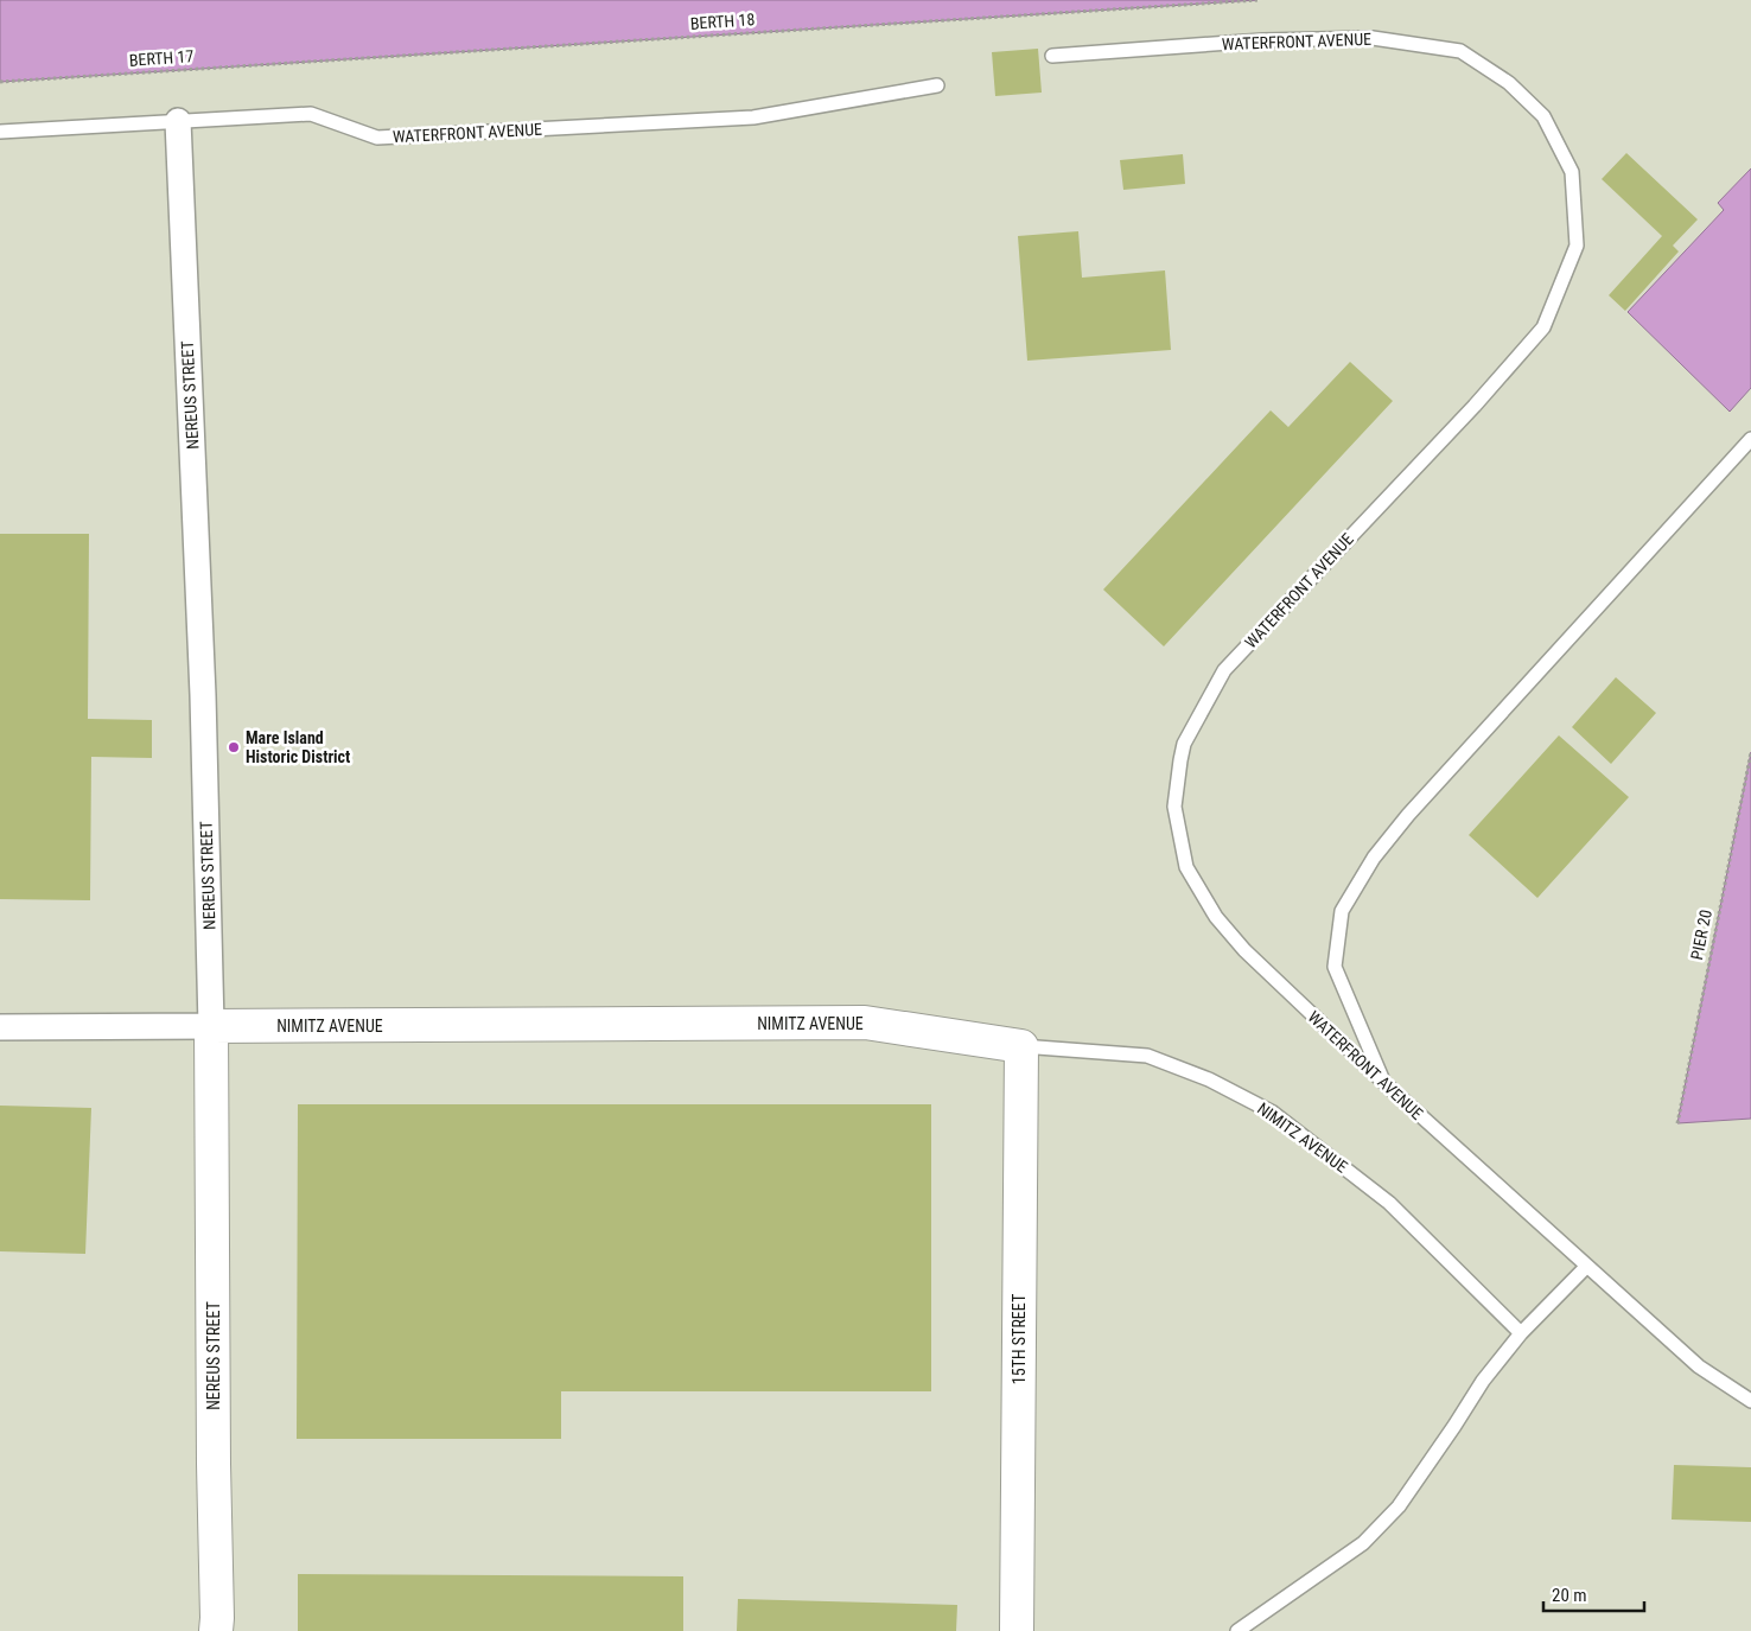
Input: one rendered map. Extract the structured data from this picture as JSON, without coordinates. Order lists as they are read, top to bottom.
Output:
{
  "streets": {
    "street": ["NEREUS STREET", "NIMITZ AVENUE", "15TH STREET"],
    "lane": ["WATERFRONT AVENUE"],
    "path": ["BERTH 18", "BERTH 17", "PIER 20"]
  },
  "crossings": [
    ["BERTH 18", "BERTH 17"],
    ["WATERFRONT AVENUE", "NEREUS STREET"],
    ["NEREUS STREET", "NIMITZ AVENUE"],
    ["NIMITZ AVENUE", "15TH STREET"]
  ],
  "places": ["Mare Island Historic District"],
  "scale_bar": "20 m"
}
